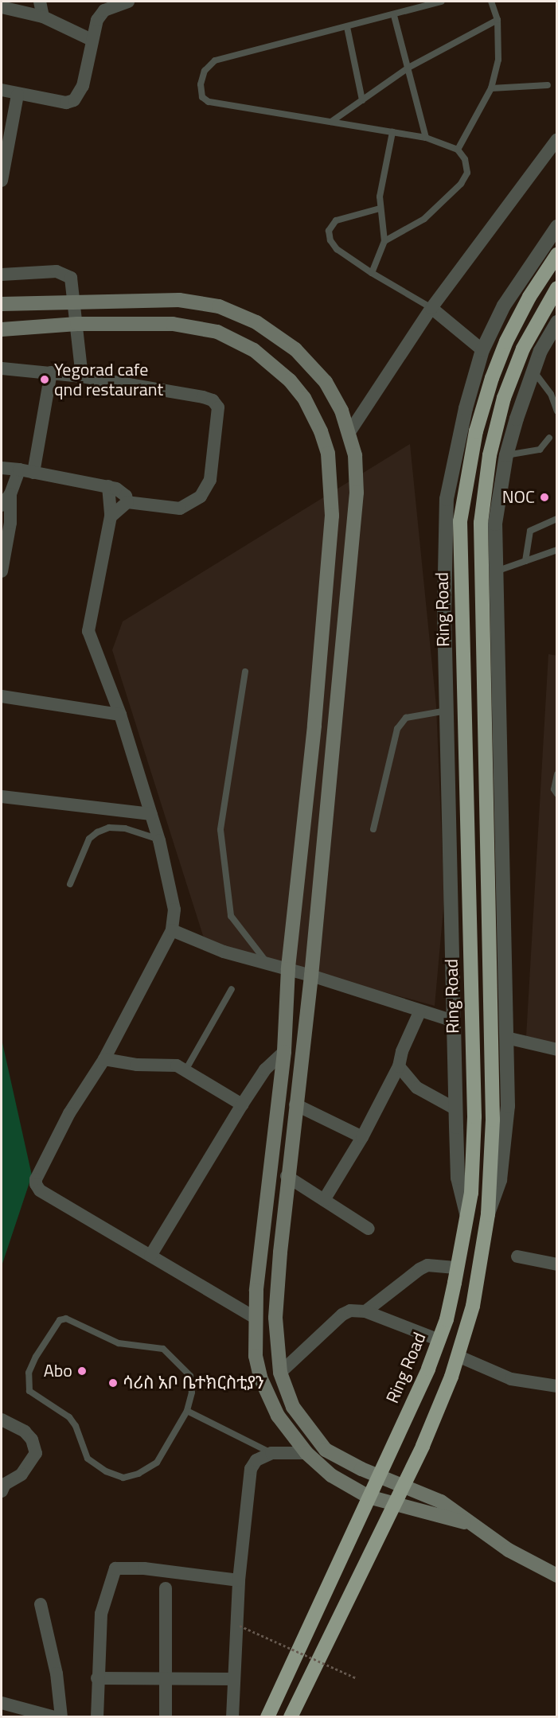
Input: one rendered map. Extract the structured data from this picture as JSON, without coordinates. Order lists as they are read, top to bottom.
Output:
{
  "streets": {
    "highway": ["Ring Road"]
  },
  "places": [
    "Yegorad cafe qnd restaurant",
    "NOC",
    "Abo",
    "ሳሪስ አቦ ቤተክርስቲያን"
  ]
}
